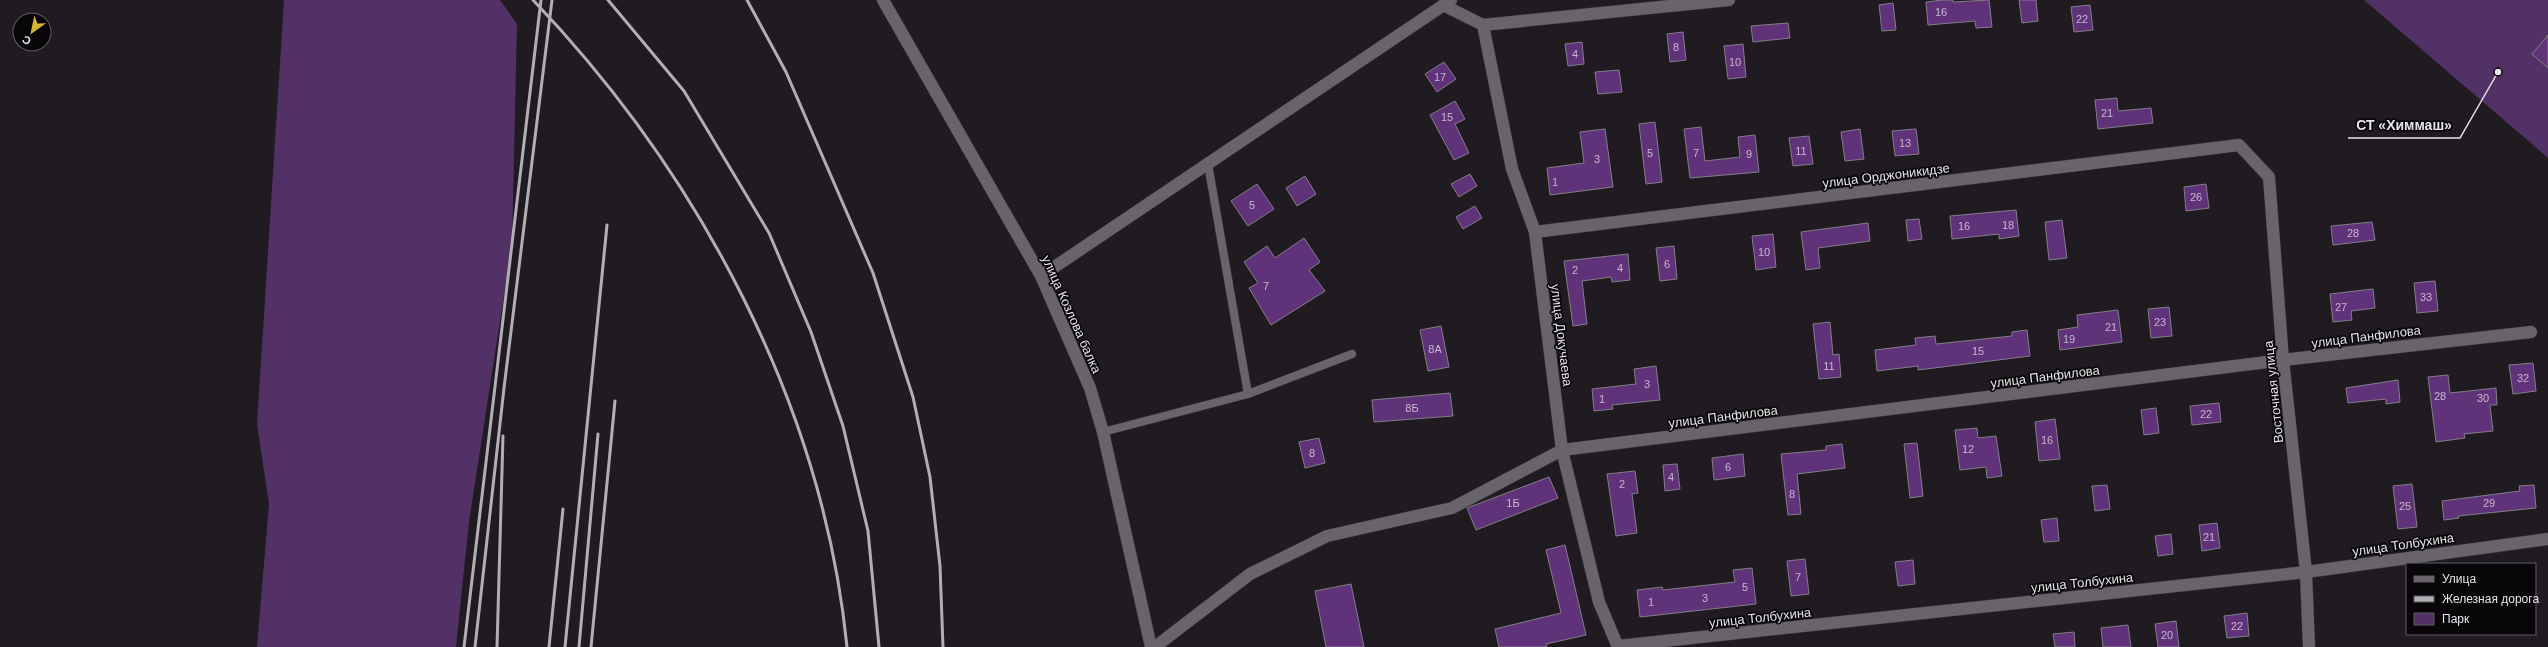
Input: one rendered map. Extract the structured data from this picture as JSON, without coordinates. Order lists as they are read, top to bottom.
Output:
{
  "streets": {
    "street": [
      "улица Орджоникидзе",
      "улица Козлова балка",
      "улица Докучаева",
      "улица Панфилова",
      "Восточная улица",
      "улица Толбухина"
    ]
  },
  "crossings": [
    ["улица Орджоникидзе", "улица Докучаева"],
    ["улица Орджоникидзе", "Восточная улица"],
    ["улица Докучаева", "улица Панфилова"],
    ["улица Докучаева", "улица Толбухина"],
    ["улица Панфилова", "Восточная улица"],
    ["Восточная улица", "улица Толбухина"]
  ],
  "places": ["СТ «Химмаш»"],
  "house_numbers": [
    "16",
    "22",
    "8",
    "4",
    "10",
    "17",
    "21",
    "15",
    "13",
    "11",
    "5",
    "7",
    "9",
    "3",
    "1",
    "26",
    "5",
    "18",
    "16",
    "28",
    "10",
    "6",
    "4",
    "2",
    "7",
    "33",
    "27",
    "23",
    "21",
    "19",
    "8А",
    "15",
    "11",
    "32",
    "3",
    "28",
    "30",
    "1",
    "8Б",
    "22",
    "16",
    "12",
    "8",
    "6",
    "4",
    "2",
    "8",
    "1Б",
    "29",
    "25",
    "21",
    "7",
    "5",
    "3",
    "1",
    "22",
    "20"
  ],
  "legend": ["Улица", "Железная дорога", "Парк"],
  "north": "bottom left"
}
